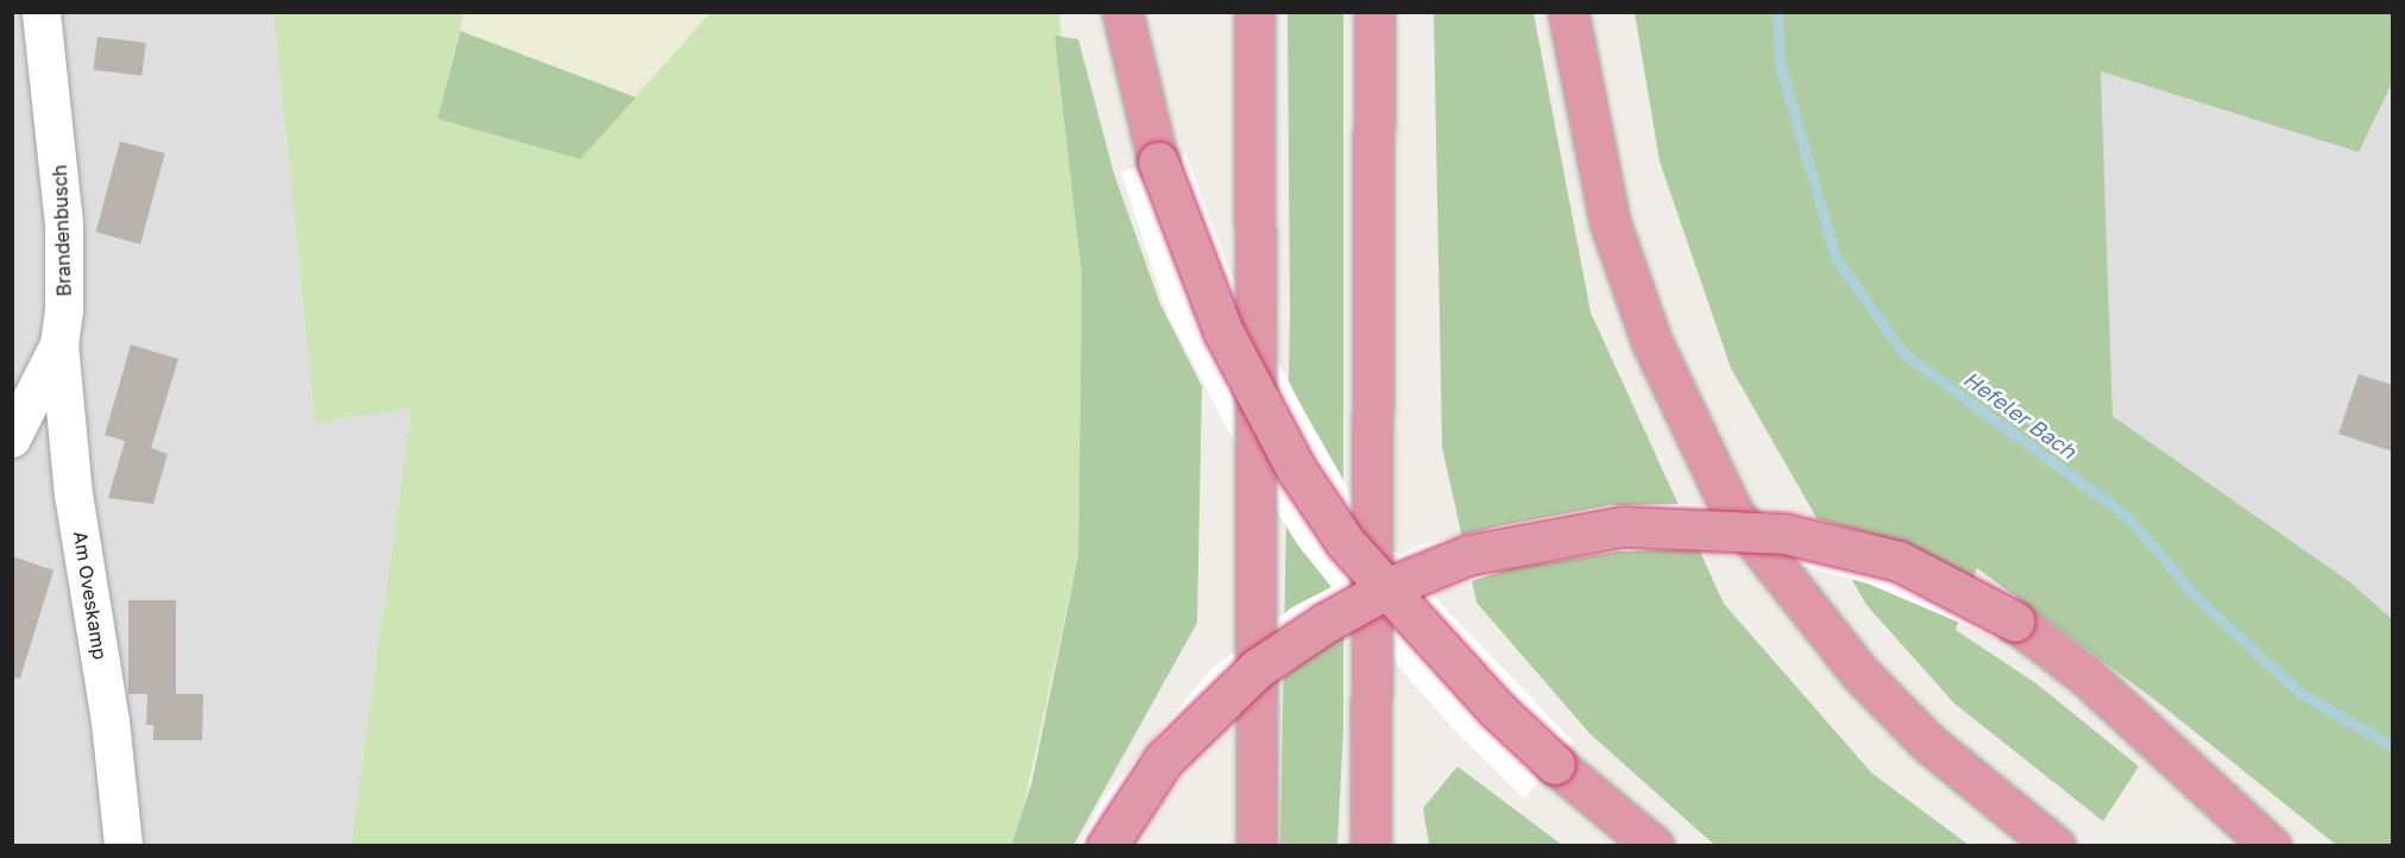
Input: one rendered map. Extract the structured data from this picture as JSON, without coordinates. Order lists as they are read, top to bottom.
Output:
{
  "streets": {
    "street": ["Brandenbusch", "Am Oveskamp"]
  },
  "crossings": [
    ["Brandenbusch", "Am Oveskamp"]
  ],
  "water": ["Hefeler Bach"]
}
